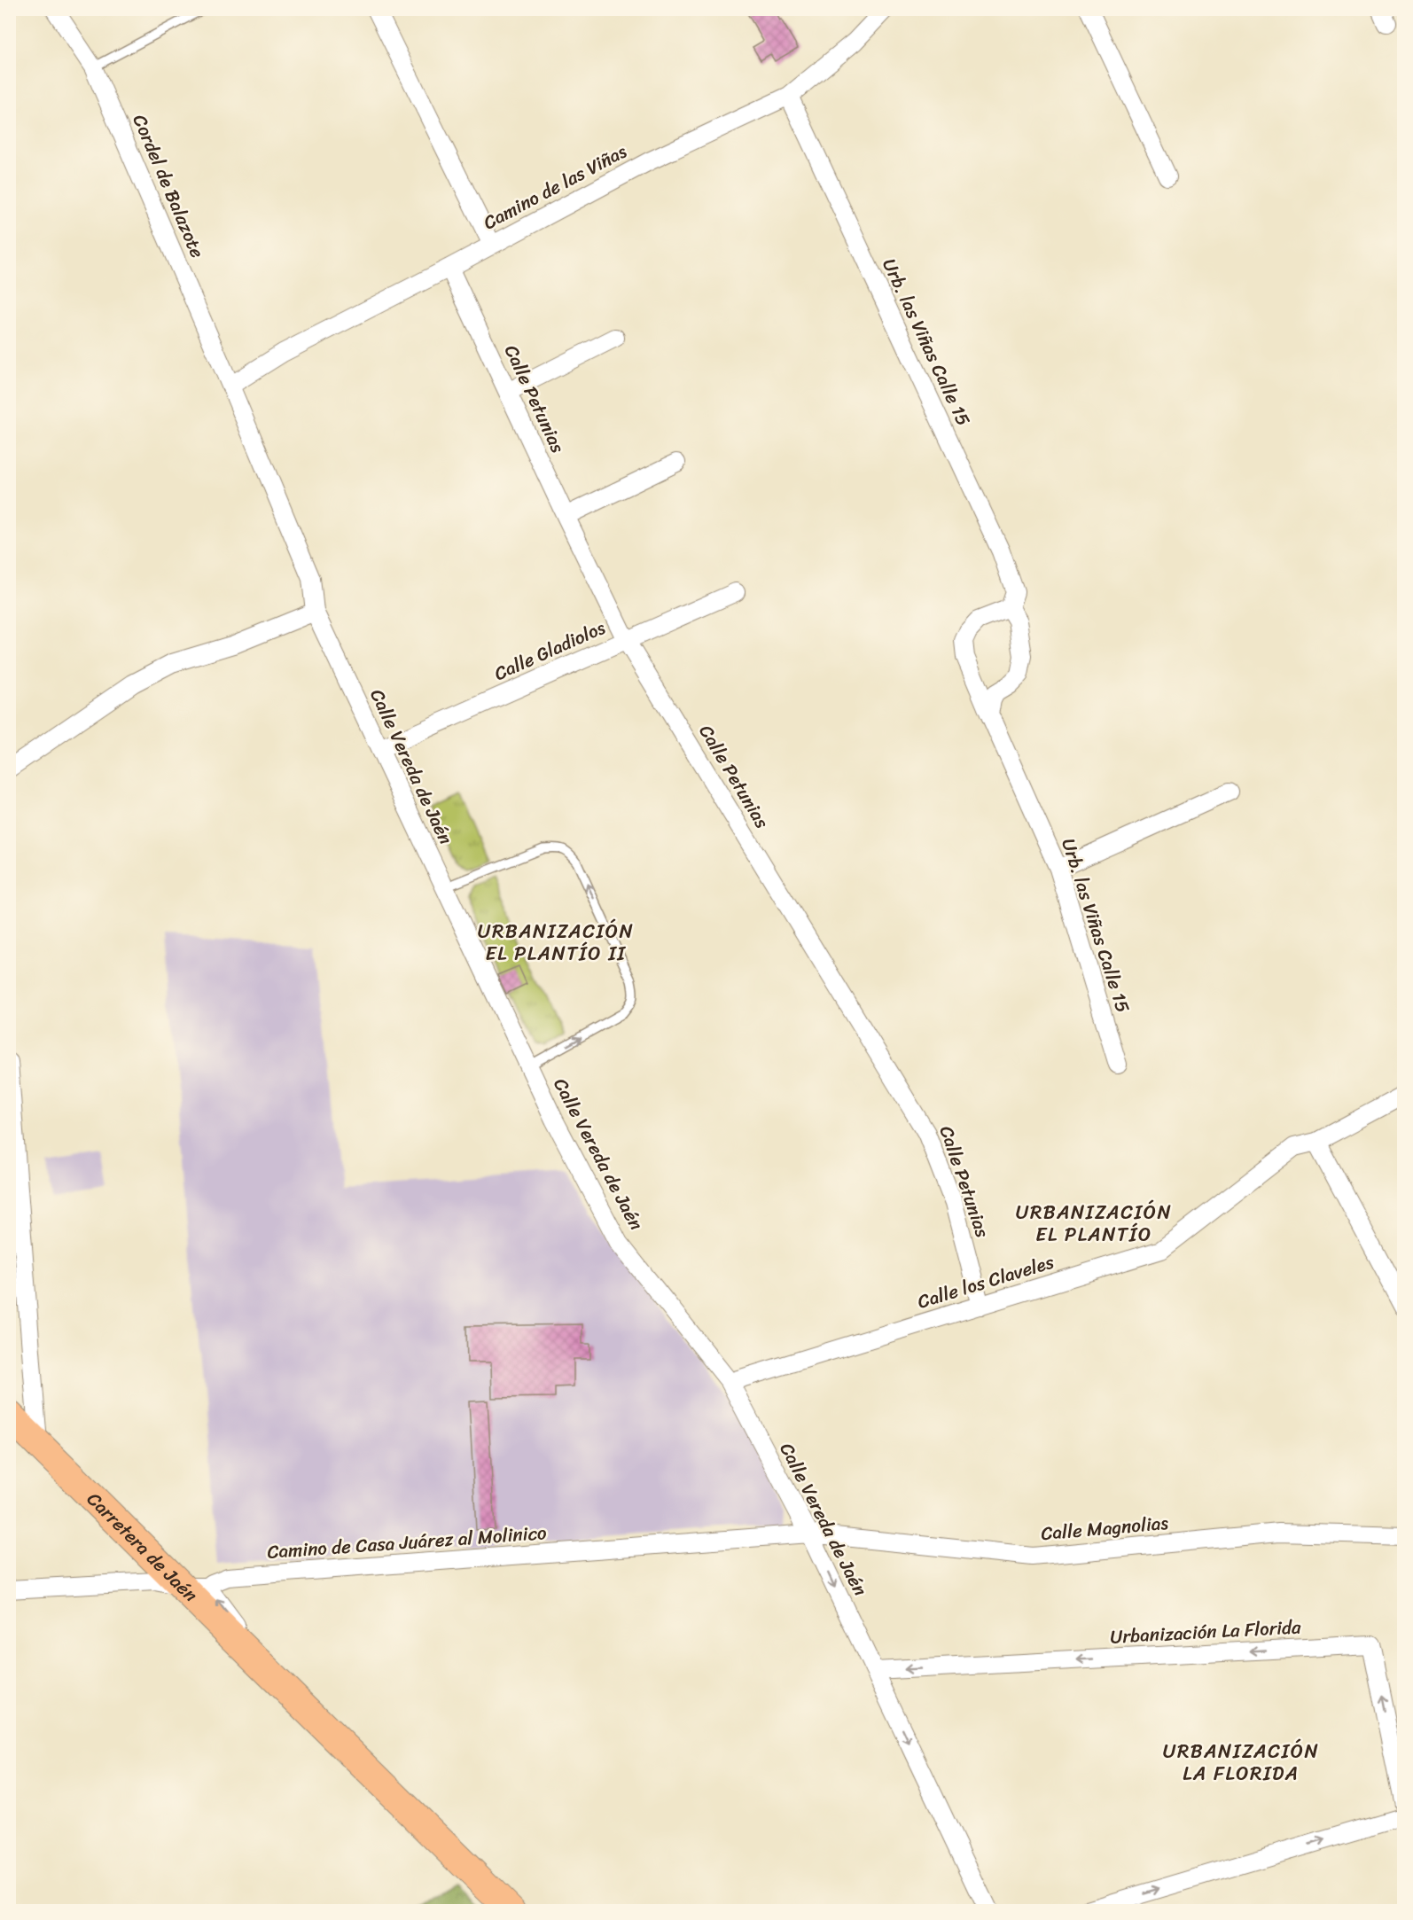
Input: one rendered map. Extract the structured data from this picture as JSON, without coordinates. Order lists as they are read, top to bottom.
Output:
{
  "streets": {
    "highway": ["Carretera de Jaén"],
    "street": [
      "Cordel de Balazote",
      "Camino de las Viñas",
      "Urb. las Viñas Calle 15",
      "Calle Petunias",
      "Calle Gladiolos",
      "Calle Vereda de Jaén",
      "Calle los Claveles",
      "Calle Magnolias",
      "Camino de Casa Juárez al Molinico",
      "Urbanización La Florida"
    ]
  },
  "crossings": [
    ["Cordel de Balazote", "Camino de las Viñas"],
    ["Cordel de Balazote", "Calle Vereda de Jaén"],
    ["Camino de las Viñas", "Urb. las Viñas Calle 15"],
    ["Camino de las Viñas", "Calle Petunias"],
    ["Camino de las Viñas", "Calle Vereda de Jaén"],
    ["Calle Petunias", "Calle Gladiolos"],
    ["Calle Petunias", "Calle los Claveles"],
    ["Calle Gladiolos", "Calle Vereda de Jaén"],
    ["Calle Vereda de Jaén", "Calle los Claveles"],
    ["Calle Vereda de Jaén", "Calle Magnolias"],
    ["Calle Vereda de Jaén", "Camino de Casa Juárez al Molinico"],
    ["Calle Vereda de Jaén", "Urbanización La Florida"],
    ["Calle Magnolias", "Camino de Casa Juárez al Molinico"],
    ["Camino de Casa Juárez al Molinico", "Carretera de Jaén"]
  ],
  "one_way": ["Urbanización La Florida"],
  "districts": ["URBANIZACIÓN EL PLANTÍO II", "URBANIZACIÓN EL PLANTÍO", "URBANIZACIÓN LA FLORIDA"]
}
